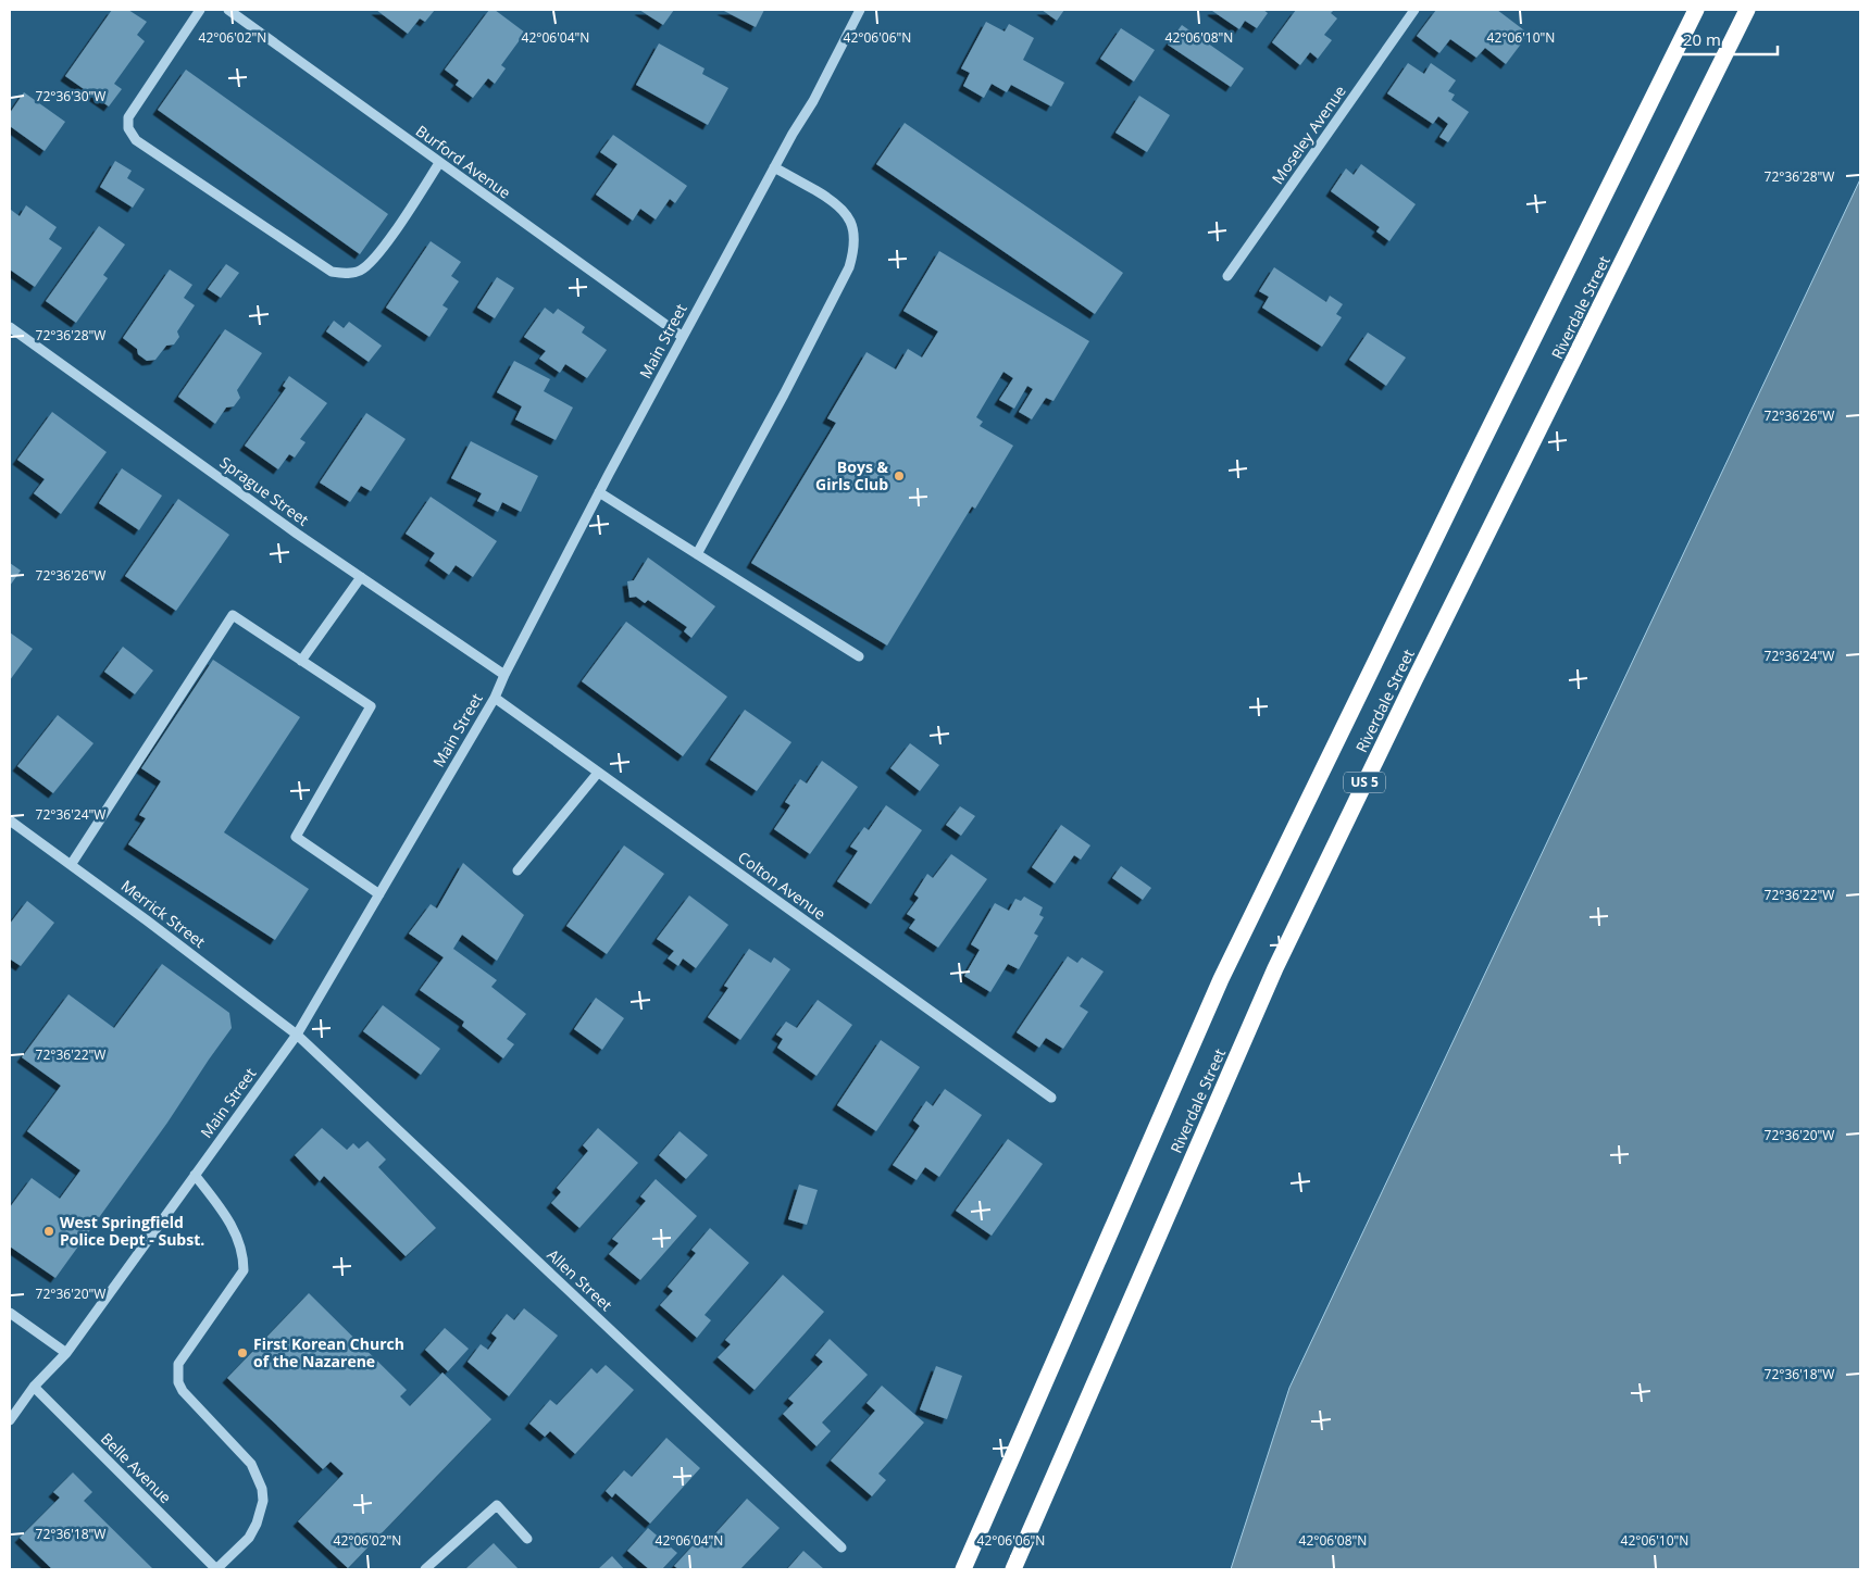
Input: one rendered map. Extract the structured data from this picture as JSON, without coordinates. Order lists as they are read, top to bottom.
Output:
{
  "streets": {
    "highway": ["Riverdale Street", "US 5"],
    "street": [
      "Moseley Avenue",
      "Burford Avenue",
      "Main Street",
      "Sprague Street",
      "Colton Avenue",
      "Merrick Street",
      "Allen Street",
      "Belle Avenue"
    ]
  },
  "crossings": [
    ["Burford Avenue", "Main Street"],
    ["Main Street", "Sprague Street"],
    ["Main Street", "Colton Avenue"],
    ["Main Street", "Merrick Street"],
    ["Main Street", "Allen Street"],
    ["Main Street", "Belle Avenue"],
    ["Merrick Street", "Allen Street"]
  ],
  "places": ["Boys & Girls Club", "West Springfield Police Dept - Subst.", "First Korean Church of the Nazarene"],
  "scale_bar": "20 m",
  "coordinates": [
    "42°06'02\"N",
    "42°06'04\"N",
    "42°06'06\"N",
    "42°06'08\"N",
    "42°06'10\"N",
    "72°36'30\"W",
    "72°36'28\"W",
    "72°36'26\"W",
    "72°36'24\"W",
    "72°36'22\"W",
    "72°36'20\"W",
    "72°36'18\"W"
  ]
}
